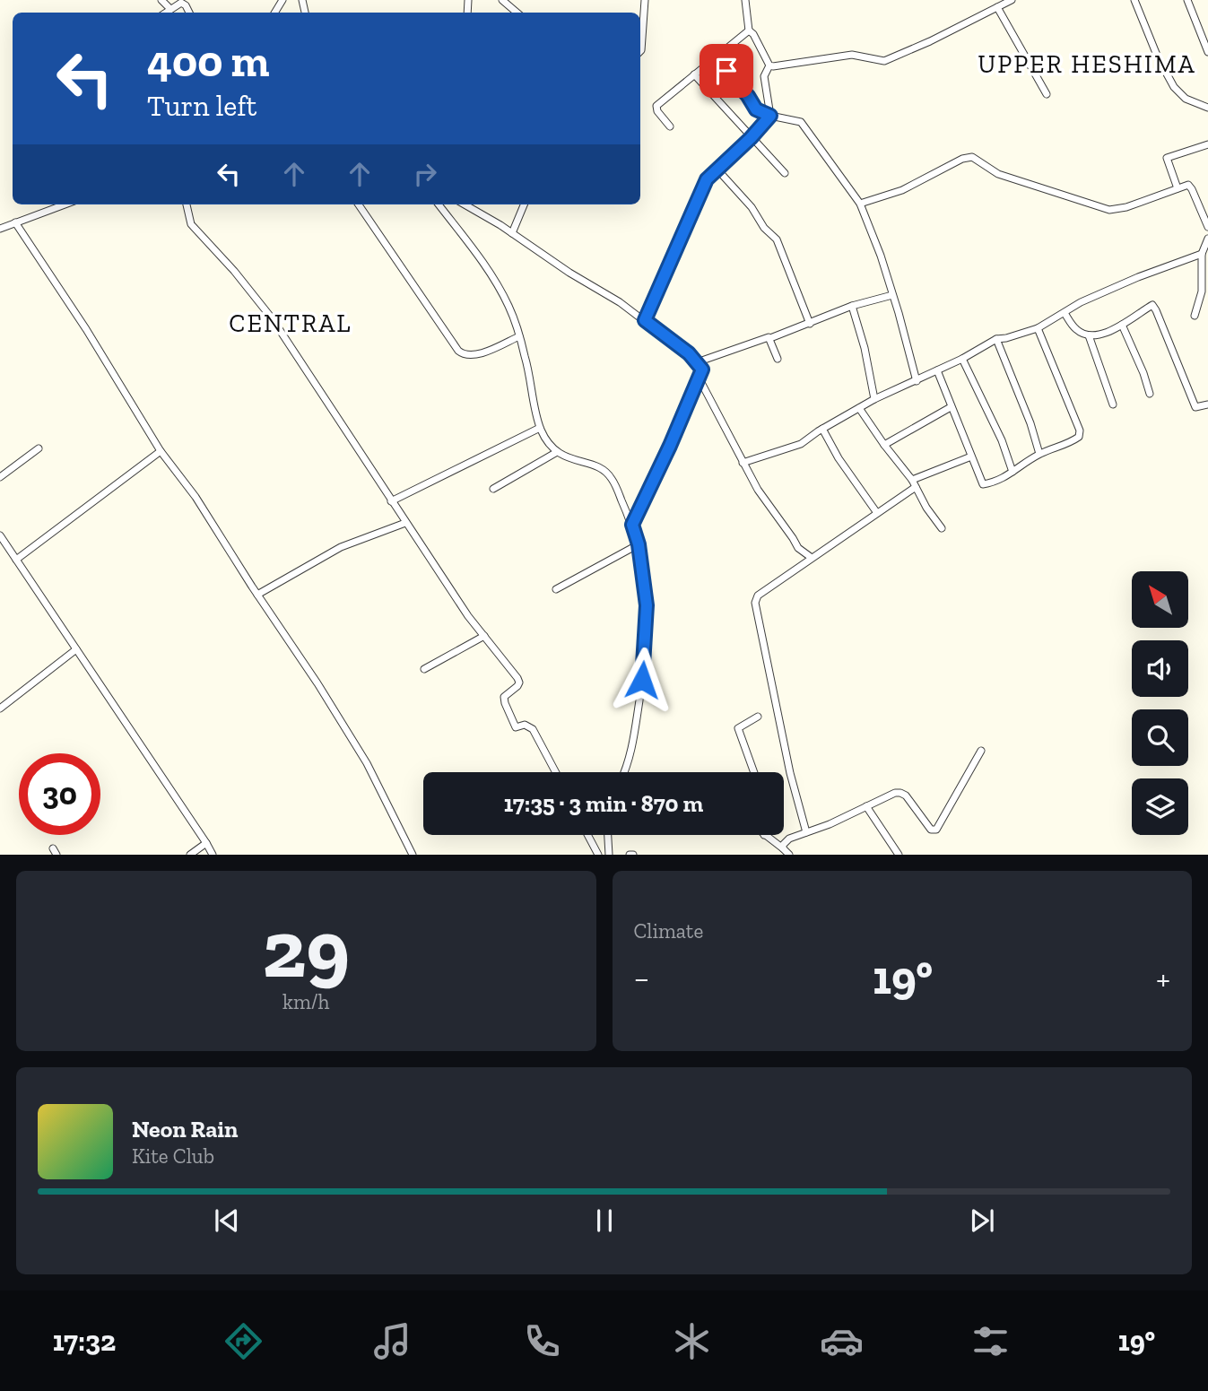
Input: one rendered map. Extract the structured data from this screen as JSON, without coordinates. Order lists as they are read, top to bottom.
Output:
{
  "districts": ["UPPER HESHIMA", "CENTRAL"],
  "north": "top left",
  "page": {
    "turn": ["400 m", "Turn left"],
    "limit": "30",
    "trip": "17:35 · 3 min · 870 m",
    "tile": [
      ["29", "km/h"],
      "Climate"
    ],
    "heat": ["−", "19°", "+"],
    "song": ["Neon Rain", "Kite Club"],
    "tabs": ["17:32", "19°"]
  }
}
